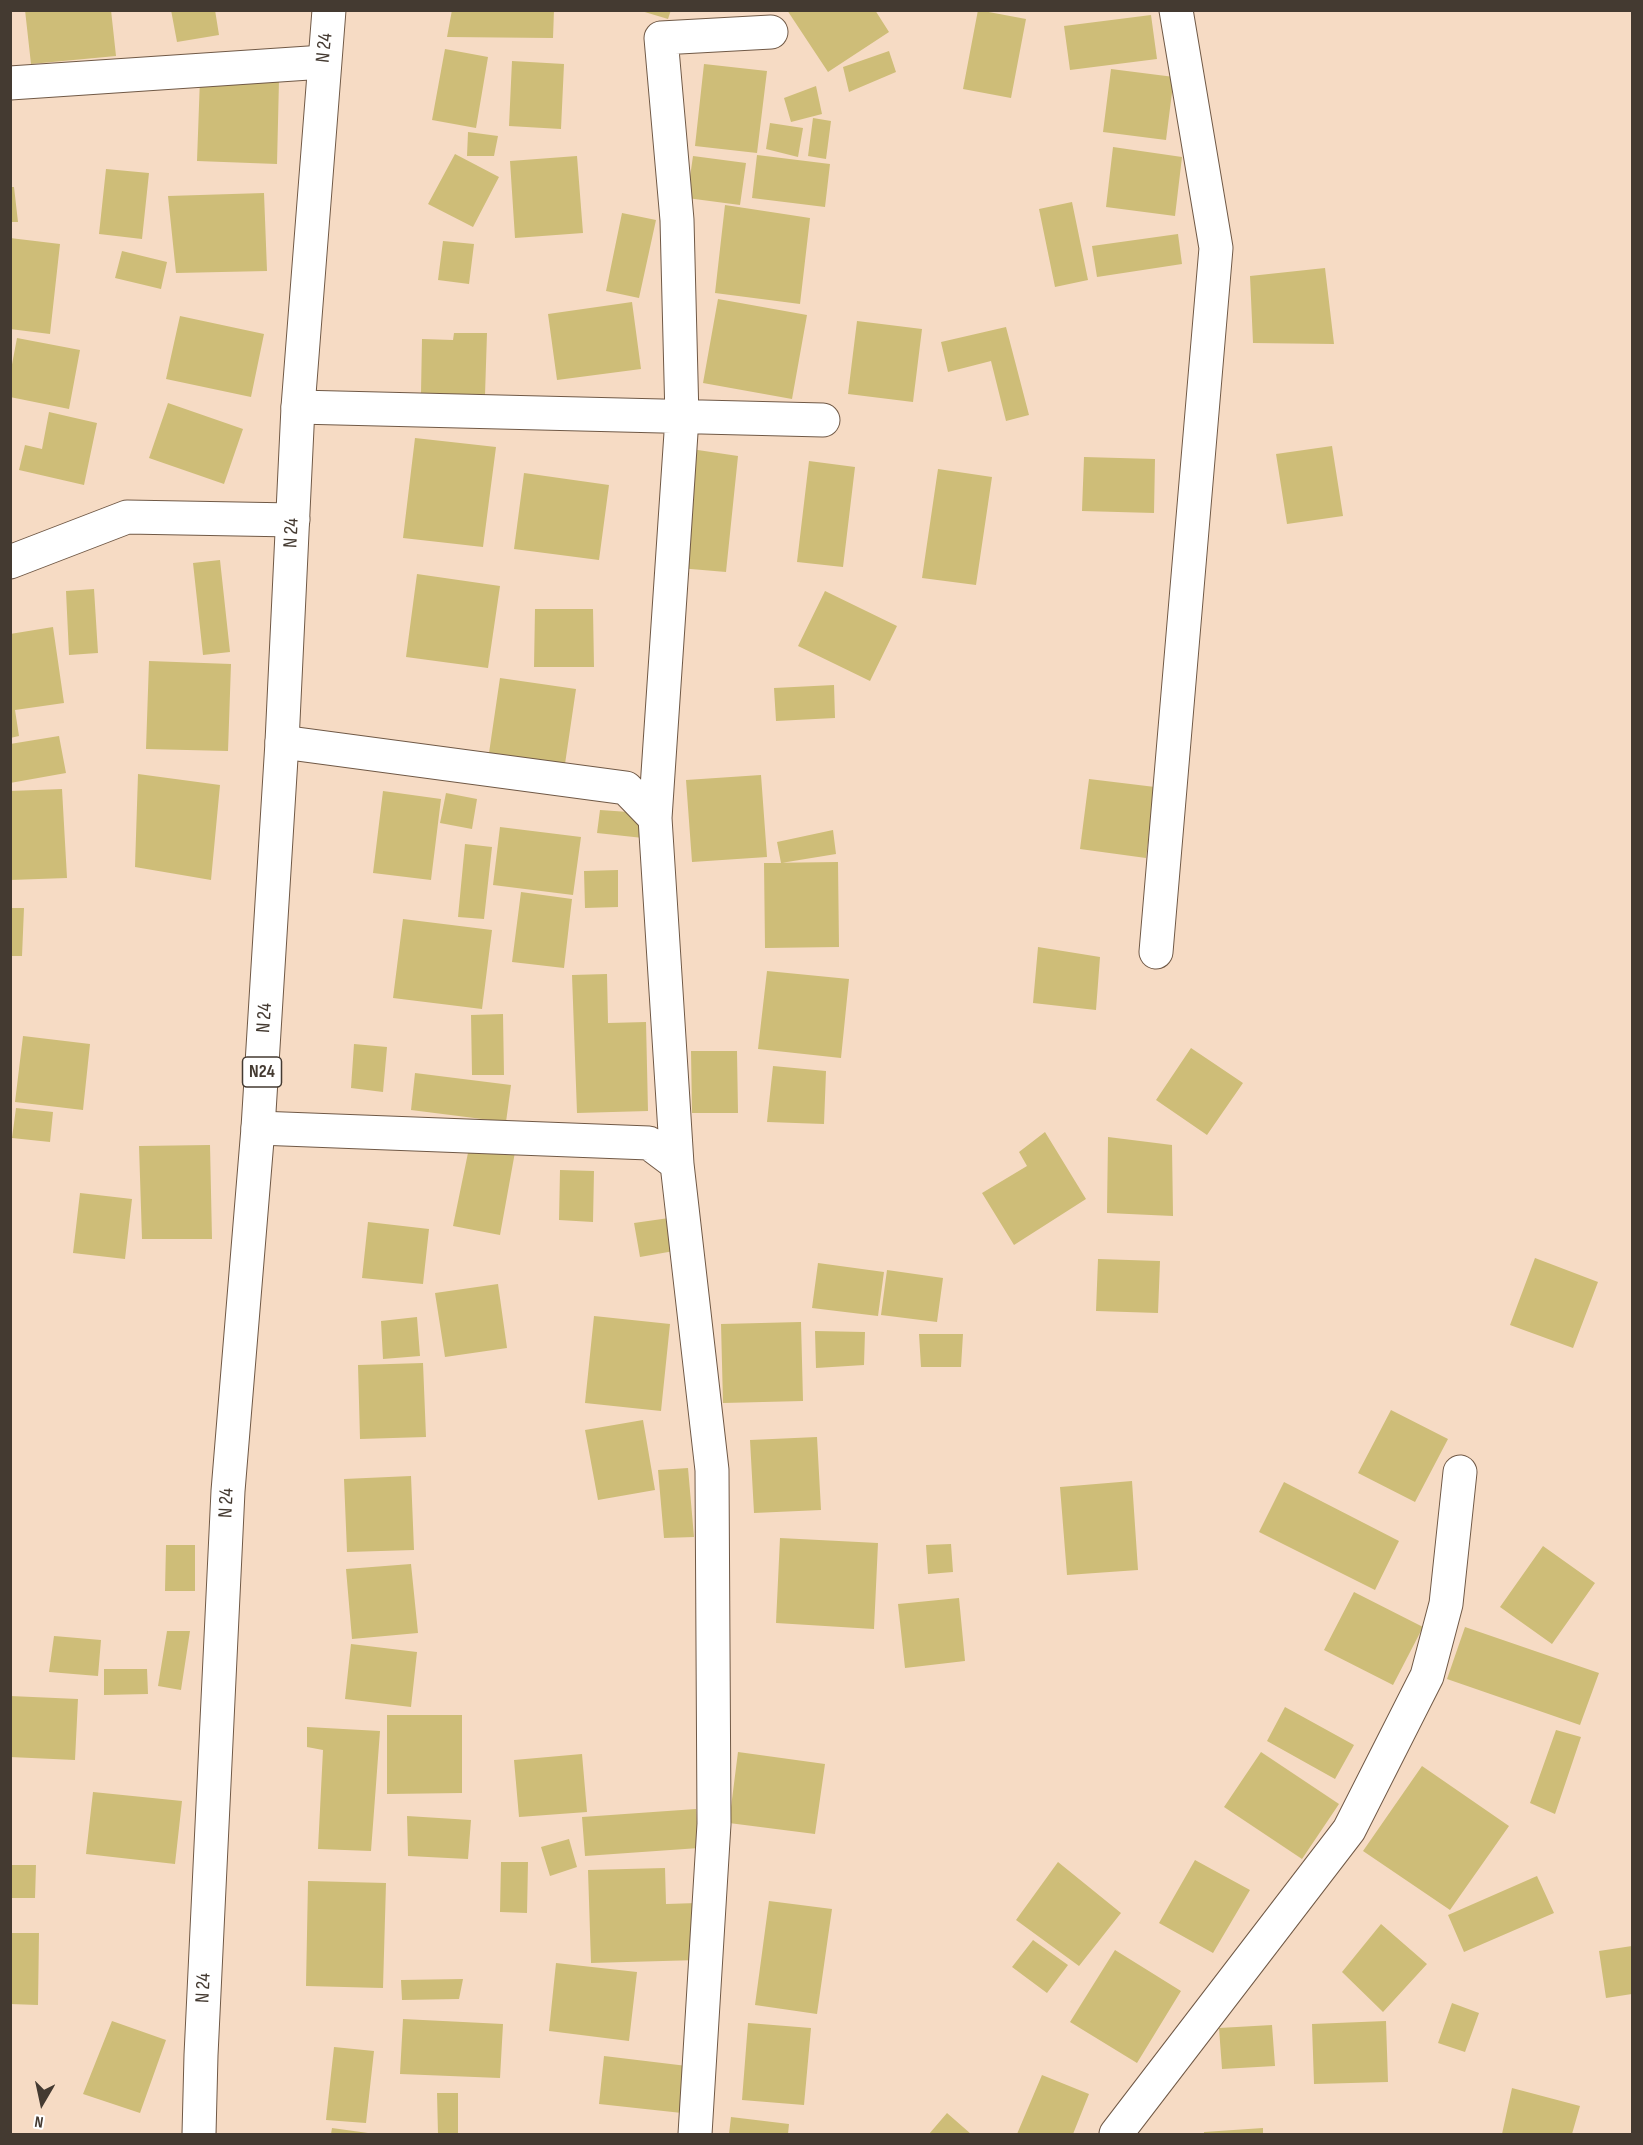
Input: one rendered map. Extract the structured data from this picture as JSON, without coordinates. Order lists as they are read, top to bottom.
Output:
{
  "streets": {
    "street": ["N 24", "N24"]
  },
  "north": "bottom"
}
